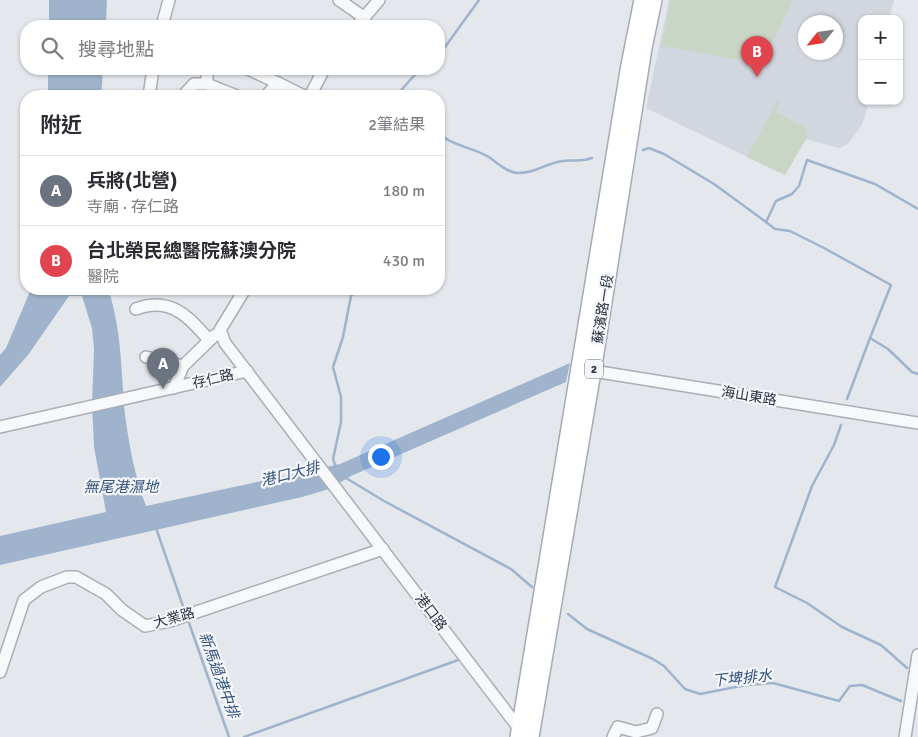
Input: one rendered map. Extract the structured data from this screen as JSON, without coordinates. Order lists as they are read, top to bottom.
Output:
{
  "streets": {
    "main road": ["蘇濱路一段", "2"],
    "street": [
      "存仁路",
      "海山東路",
      "港口路",
      "大業路"
    ]
  },
  "crossings": [
    ["蘇濱路一段", "海山東路"],
    ["蘇濱路一段", "港口路"],
    ["存仁路", "港口路"],
    ["港口路", "大業路"]
  ],
  "water": [
    "港口大排",
    "無尾港濕地",
    "新馬過港中排",
    "下埤排水"
  ],
  "north": "bottom left",
  "page": {
    "map_buttons": ["+", "−"],
    "search": "搜尋地點",
    "pins": ["B", "A"],
    "heading": ["附近", "2筆結果"],
    "list": [
      {
        "mark": "A",
        "name": "兵將(北營)",
        "note": "寺廟 · 存仁路",
        "value": "180 m"
      },
      {
        "mark": "B",
        "name": "台北榮民總醫院蘇澳分院",
        "note": "醫院",
        "value": "430 m"
      }
    ]
  }
}
